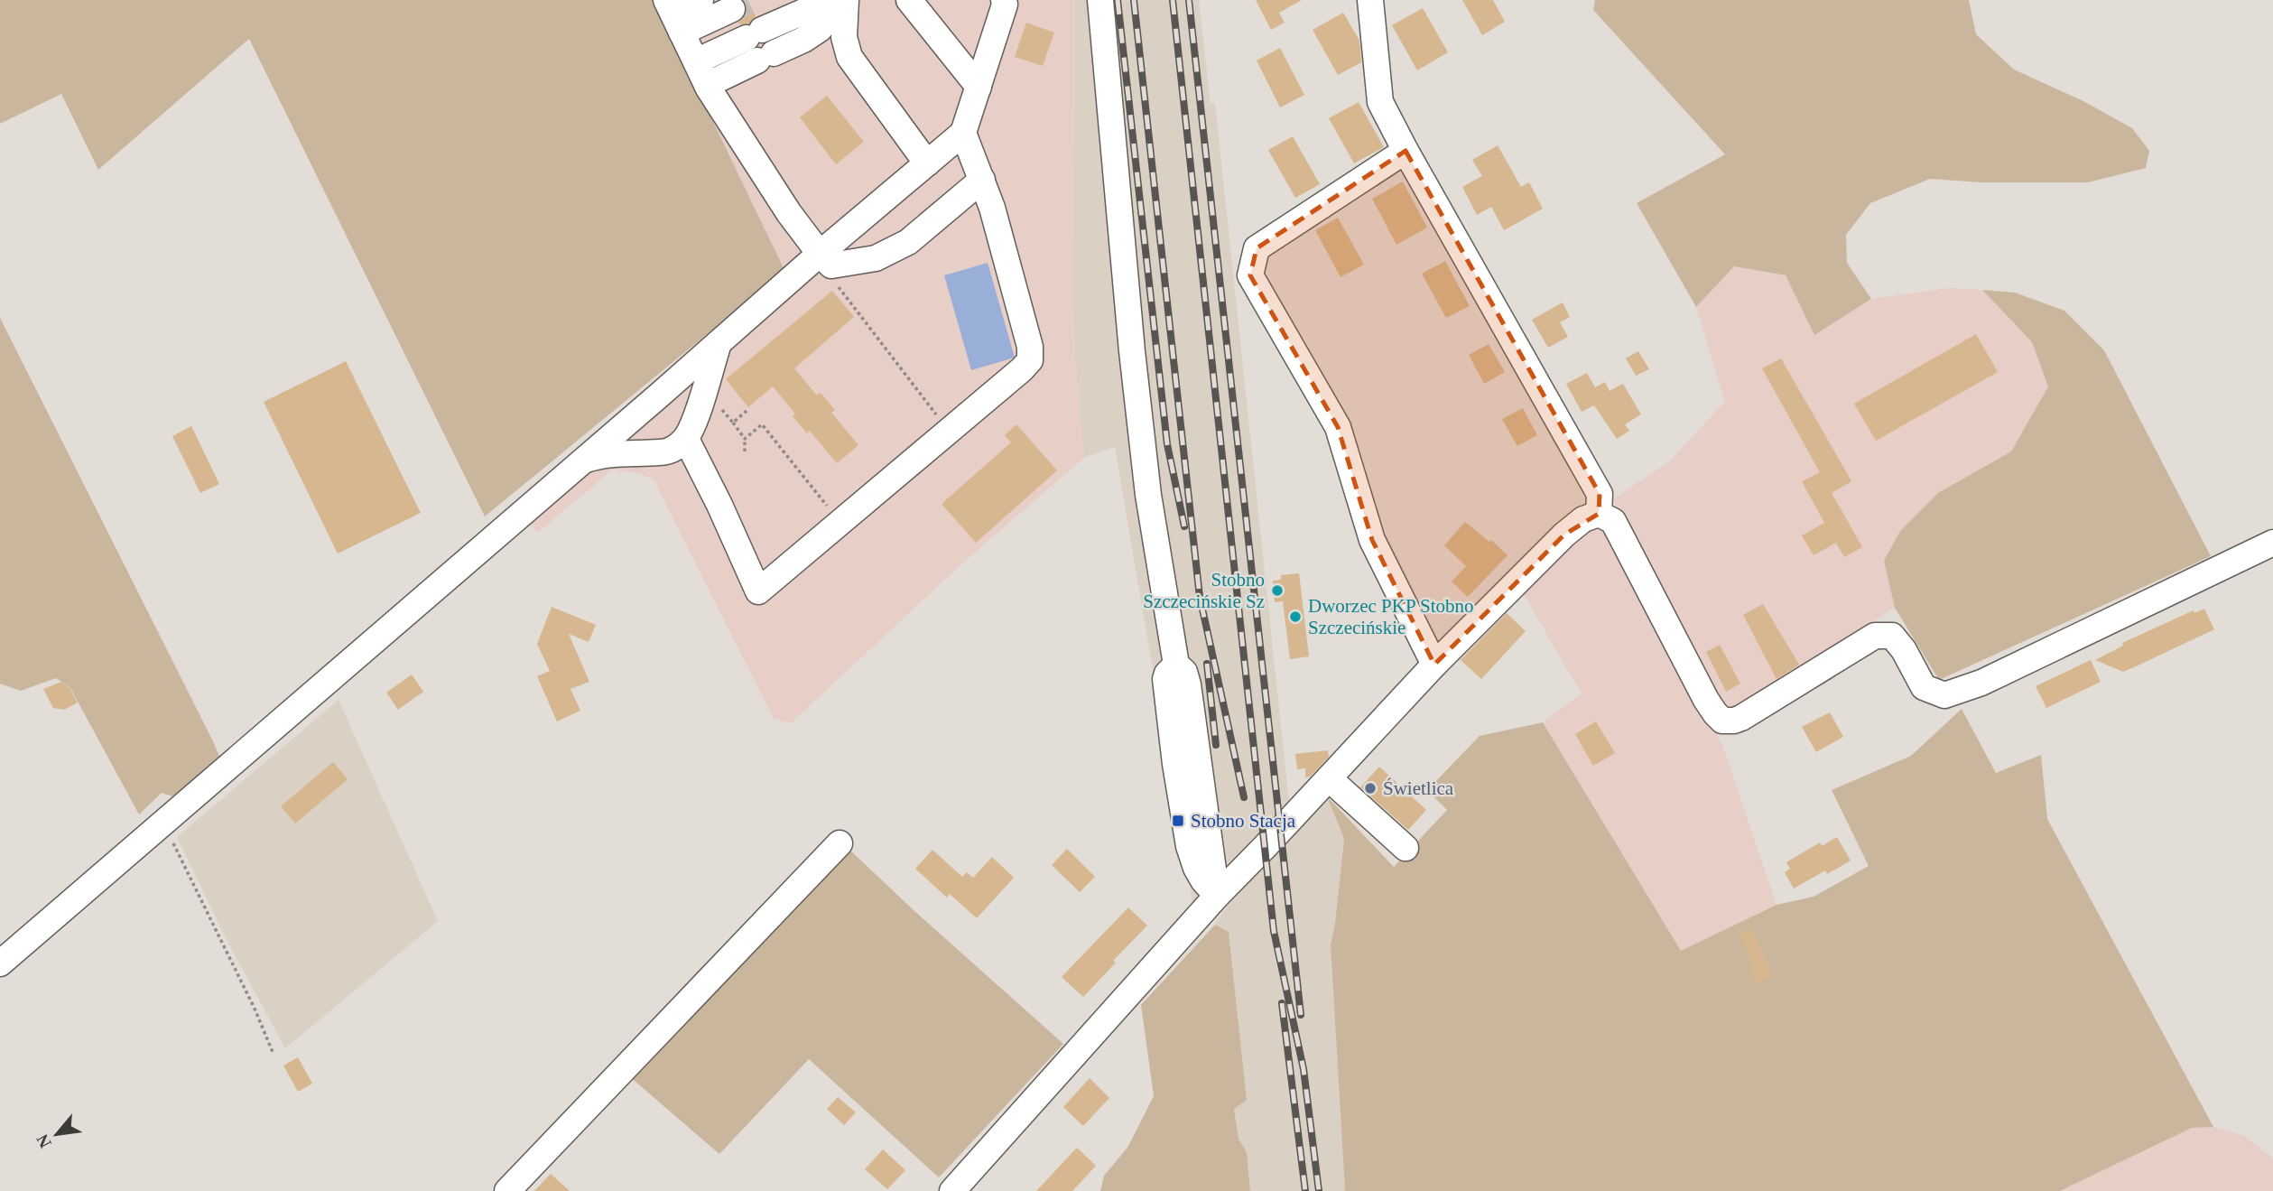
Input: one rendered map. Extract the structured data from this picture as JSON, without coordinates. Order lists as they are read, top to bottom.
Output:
{
  "places": {
    "other": ["Stobno Szczecińskie Sz", "Dworzec PKP Stobno Szczecińskie", "Świetlica"],
    "transit": ["Stobno Stacja"]
  },
  "north": "bottom left"
}
